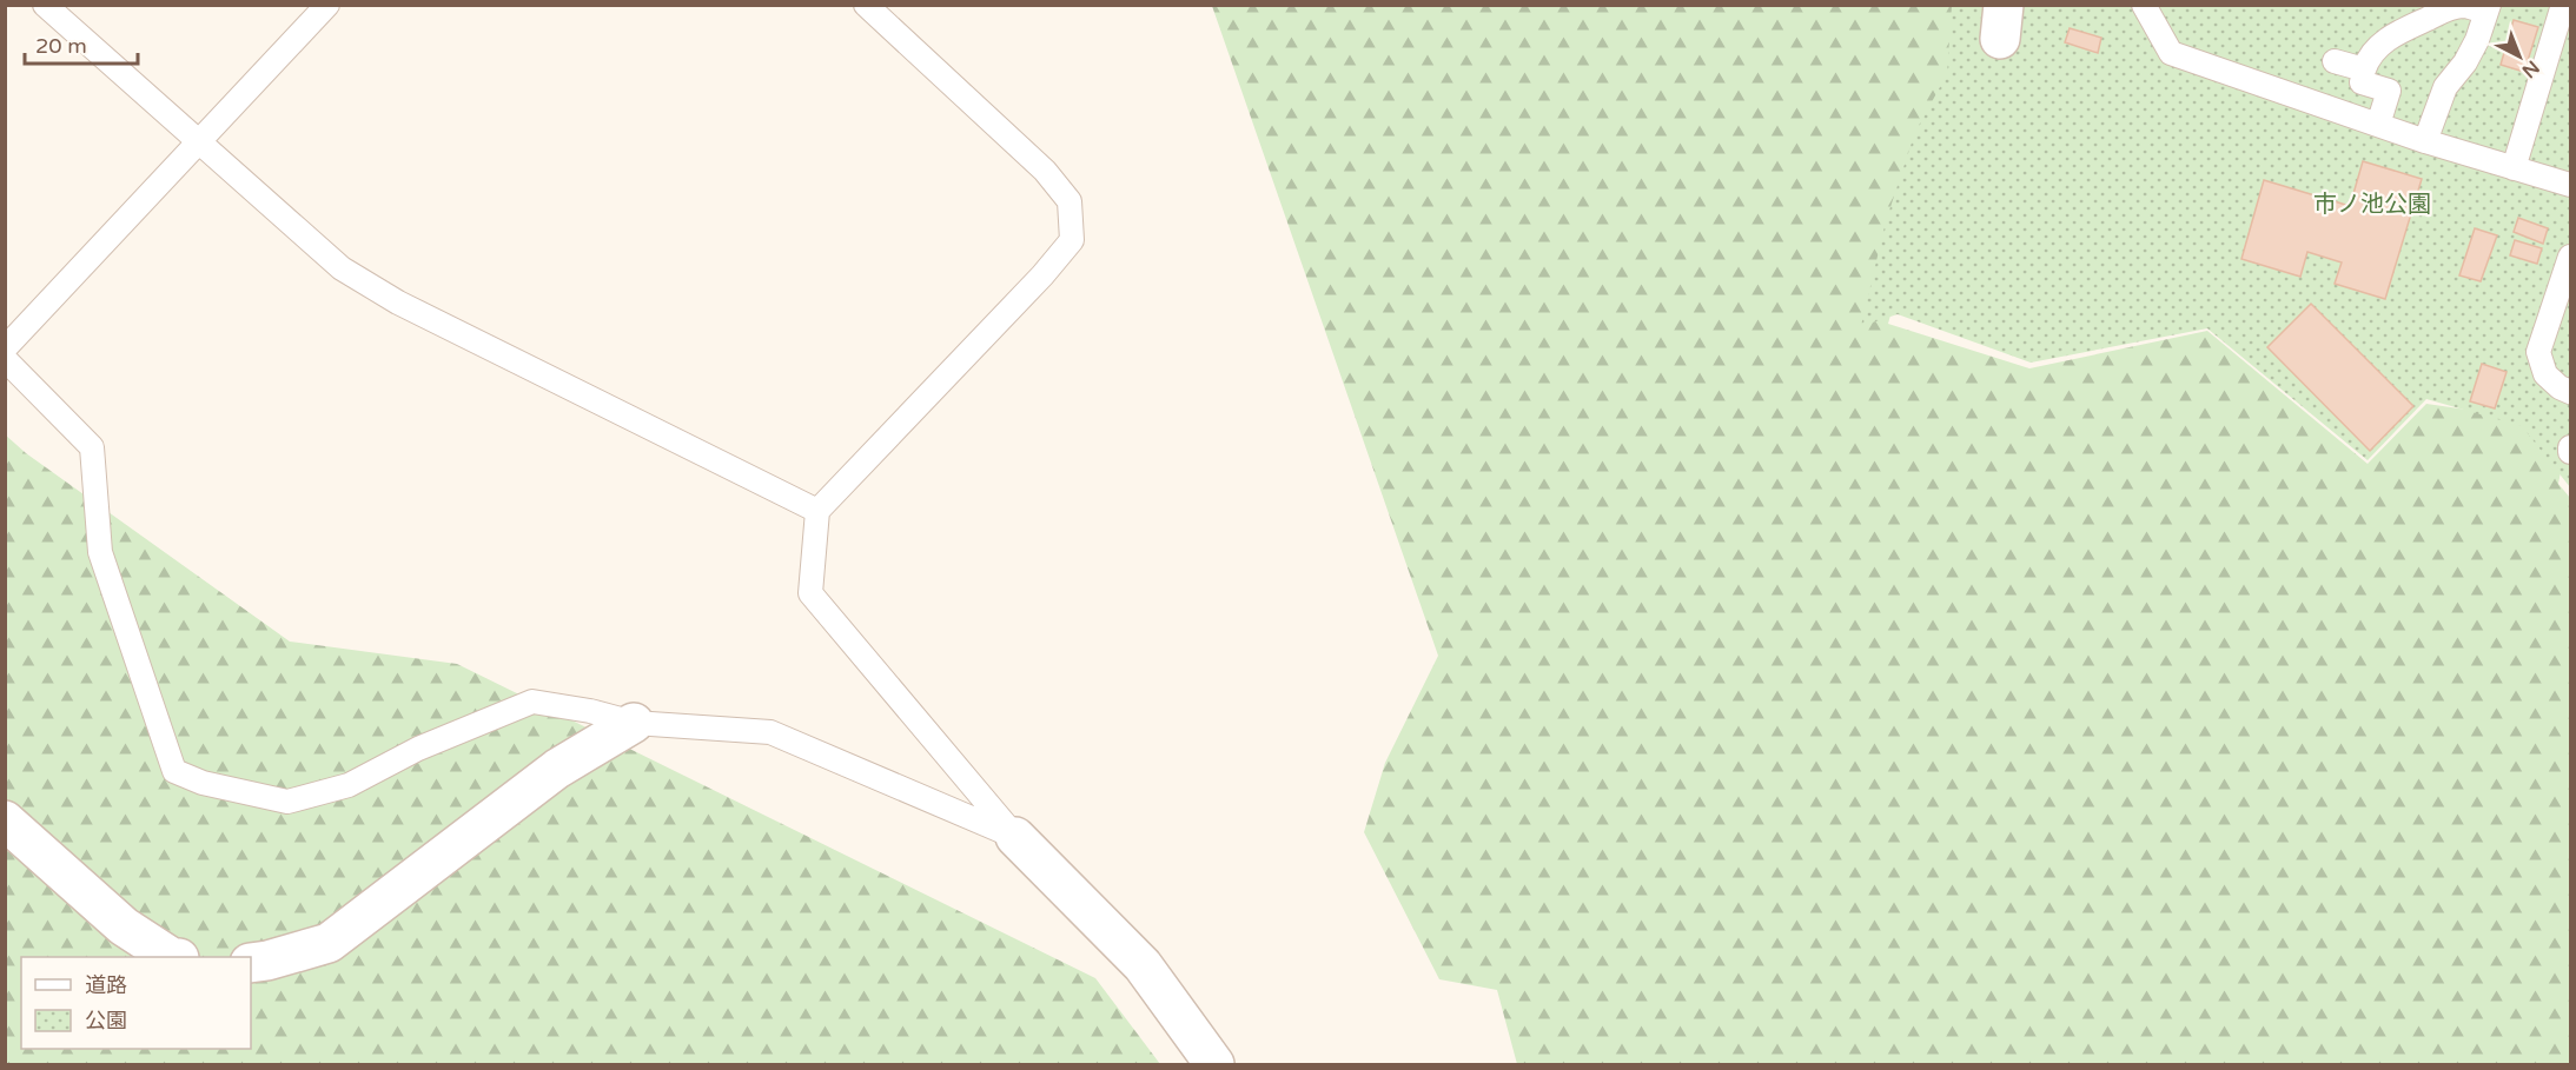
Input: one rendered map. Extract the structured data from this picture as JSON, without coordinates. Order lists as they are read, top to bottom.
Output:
{
  "parks": ["市ノ池公園"],
  "legend": ["道路", "公園"],
  "scale_bar": "20 m",
  "north": "bottom right"
}
